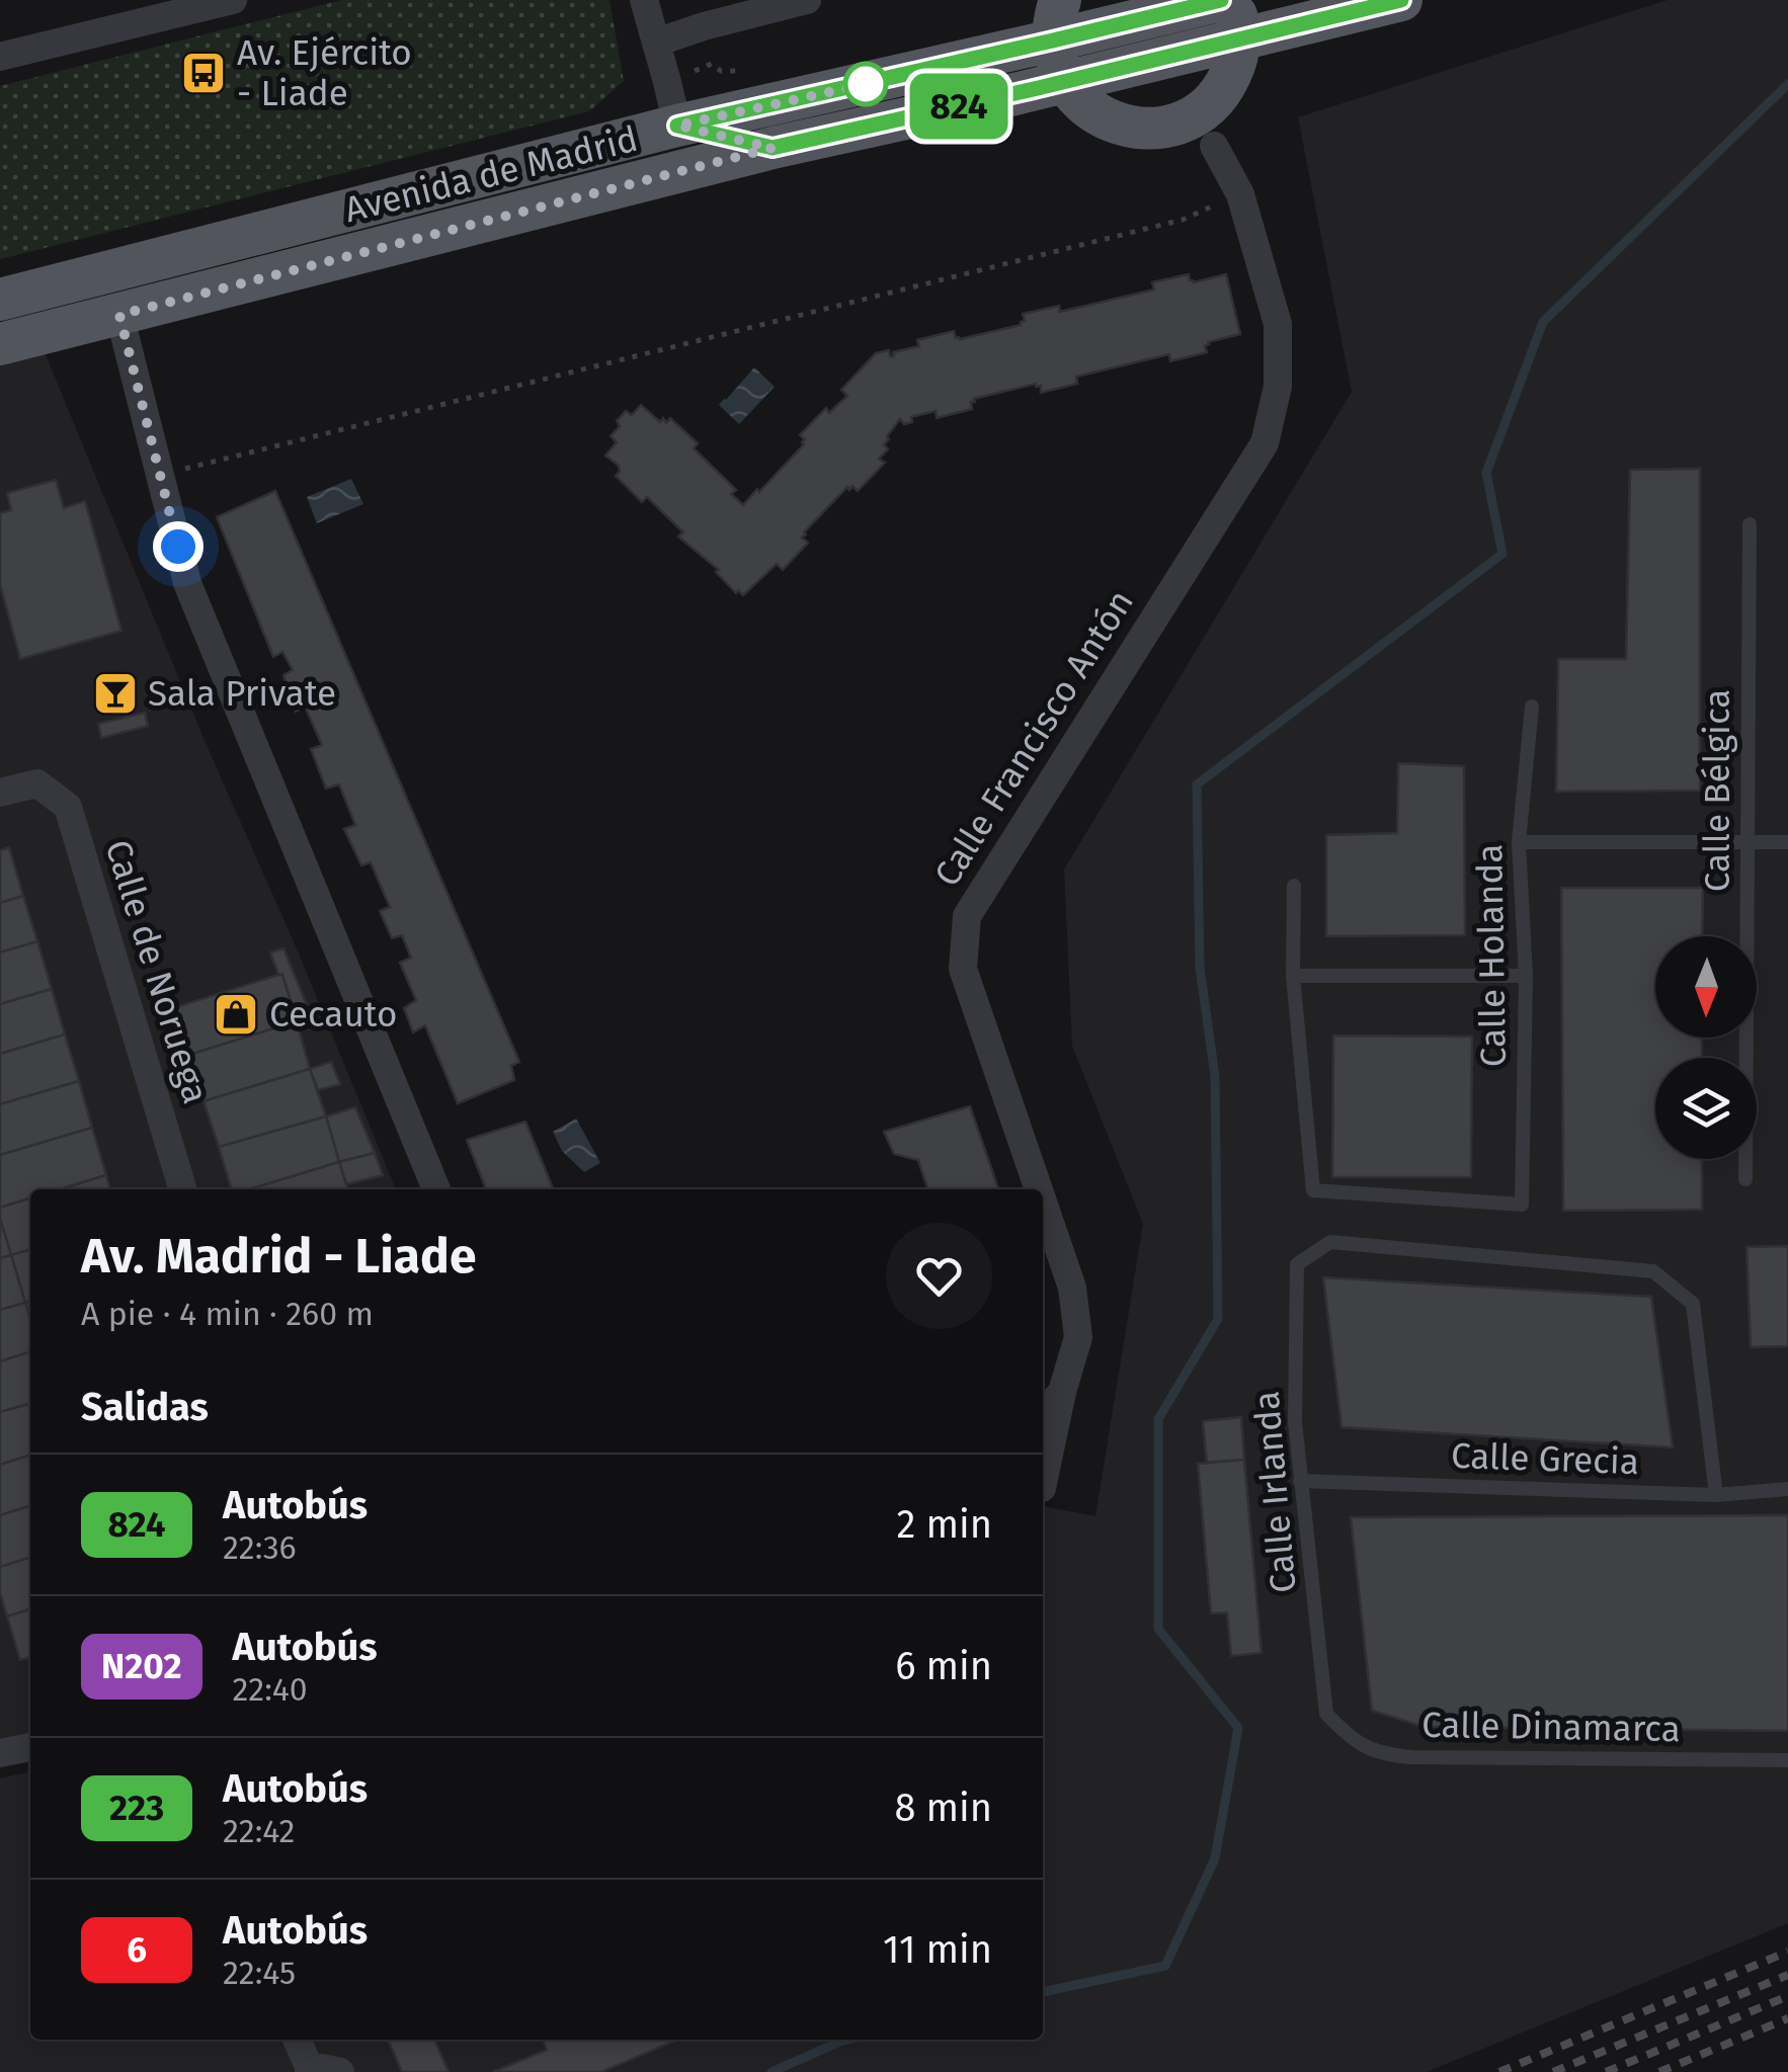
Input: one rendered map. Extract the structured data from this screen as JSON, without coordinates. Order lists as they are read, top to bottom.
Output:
{
  "streets": {
    "main road": ["Avenida de Madrid"],
    "street": ["Calle Francisco Antón", "Calle de Noruega"],
    "lane": [
      "Calle Bélgica",
      "Calle Holanda",
      "Calle Grecia",
      "Calle Irlanda",
      "Calle Dinamarca"
    ]
  },
  "crossings": [
    ["Calle Grecia", "Calle Irlanda"],
    ["Calle Irlanda", "Calle Dinamarca"]
  ],
  "places": {
    "bus stop": ["Av. Ejército - Liade"],
    "bar": ["Sala Private"],
    "shop": ["Cecauto"]
  },
  "lines": ["bus line 824"],
  "north": "bottom",
  "page": {
    "on_map": "824",
    "heading": [
      ["Av. Madrid - Liade", "A pie · 4 min · 260 m"],
      "Salidas"
    ],
    "list": [
      {
        "mark": "824",
        "name": "Autobús",
        "note": "22:36",
        "value": "2 min"
      },
      {
        "mark": "N202",
        "name": "Autobús",
        "note": "22:40",
        "value": "6 min"
      },
      {
        "mark": "223",
        "name": "Autobús",
        "note": "22:42",
        "value": "8 min"
      },
      {
        "mark": "6",
        "name": "Autobús",
        "note": "22:45",
        "value": "11 min"
      }
    ]
  }
}
